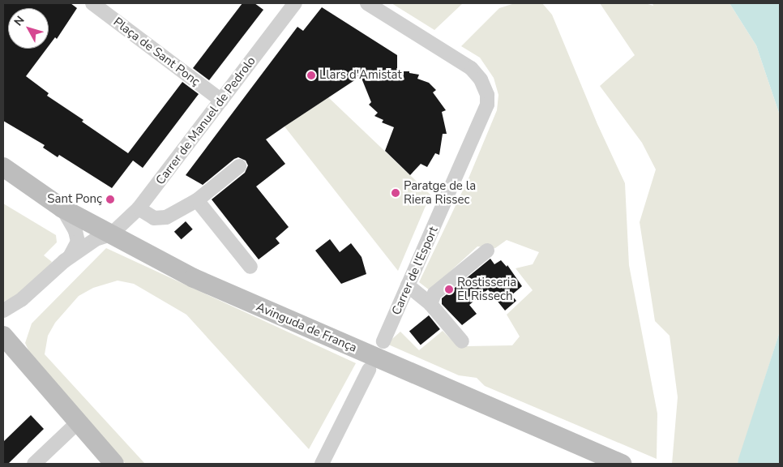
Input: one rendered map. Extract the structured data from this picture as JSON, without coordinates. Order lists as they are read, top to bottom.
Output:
{
  "streets": {
    "main road": ["Avinguda de França"],
    "street": ["Plaça de Sant Ponç", "Carrer de Manuel de Pedrolo", "Carrer de l'Esport"]
  },
  "crossings": [
    ["Plaça de Sant Ponç", "Carrer de Manuel de Pedrolo"],
    ["Carrer de Manuel de Pedrolo", "Avinguda de França"]
  ],
  "places": [
    "Llars d'Amistat",
    "Paratge de la Riera Rissec",
    "Sant Ponç",
    "Rostisseria El Rissech"
  ],
  "north": "top left"
}
